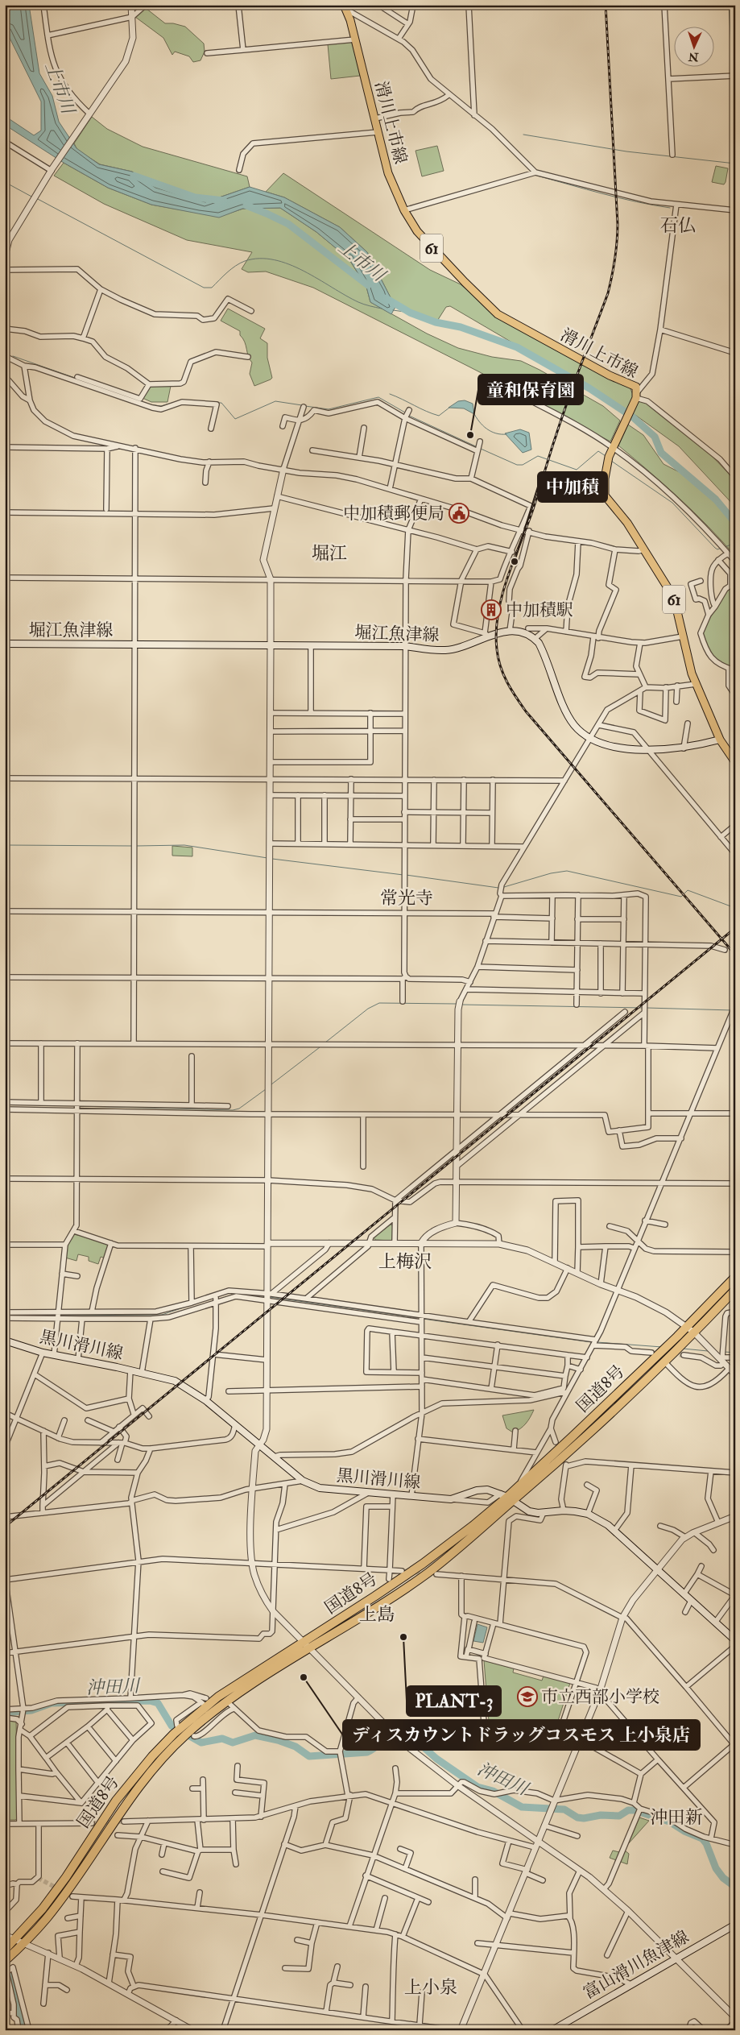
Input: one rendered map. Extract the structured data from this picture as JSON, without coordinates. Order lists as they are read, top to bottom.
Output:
{
  "streets": {
    "highway": ["国道8号"],
    "main road": [
      "滑川上市線",
      "61",
      "堀江魚津線",
      "黒川滑川線",
      "富山滑川魚津線"
    ]
  },
  "crossings": [
    ["黒川滑川線", "国道8号"]
  ],
  "districts": [
    "石仏",
    "堀江",
    "常光寺",
    "上梅沢",
    "上島",
    "沖田新",
    "上小泉"
  ],
  "water": ["上市川", "沖田川"],
  "places": {
    "other": [
      "童和保育園",
      "中加積",
      "PLANT-3",
      "ディスカウントドラッグコスモス 上小泉店"
    ],
    "public building": ["中加積郵便局"],
    "building": ["中加積駅"],
    "school or university": ["市立西部小学校"]
  },
  "north": "bottom"
}
